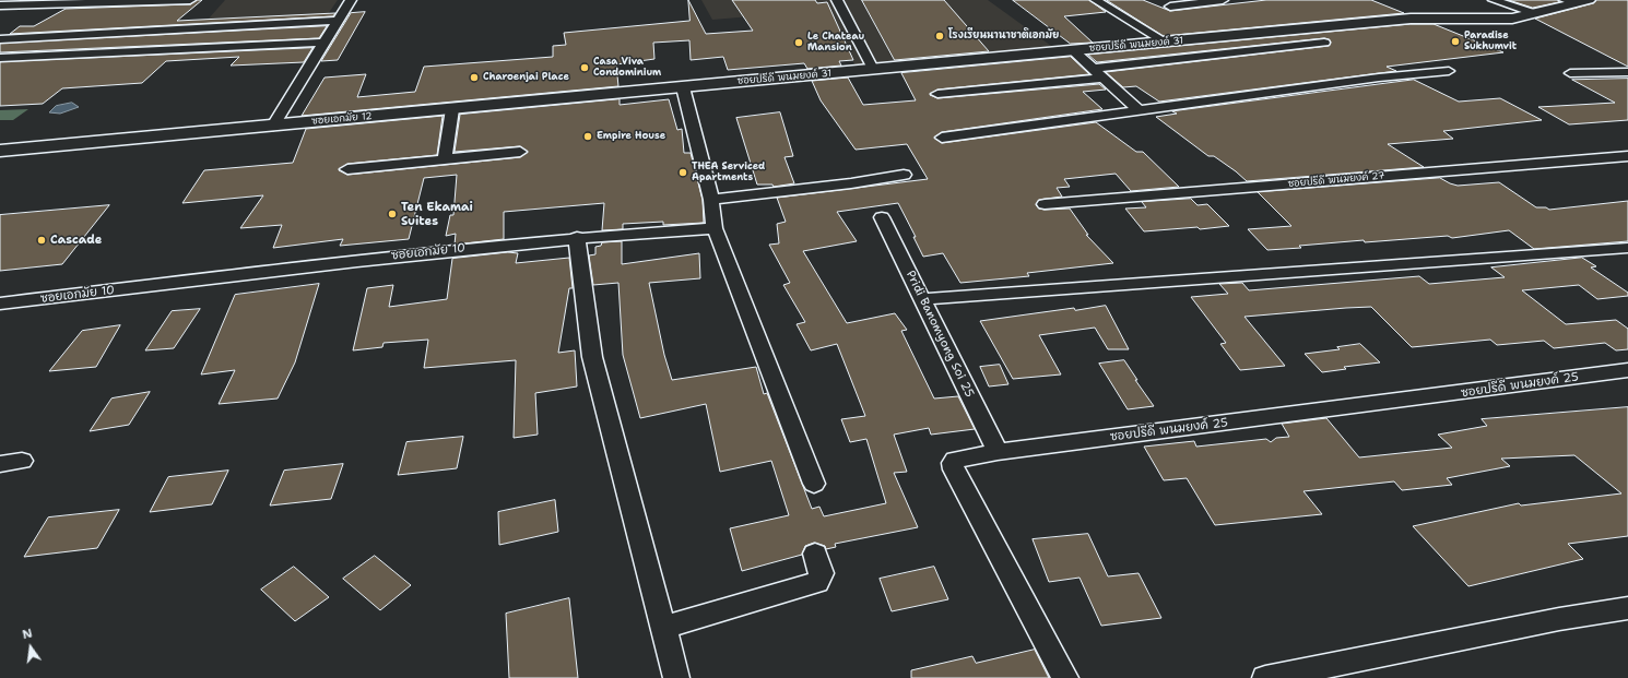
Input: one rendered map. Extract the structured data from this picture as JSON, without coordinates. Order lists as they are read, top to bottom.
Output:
{
  "streets": {
    "street": [
      "ซอยปรีดี พนมยงค์ 31",
      "ซอยเอกมัย 12",
      "ซอยปรีดี พนมยงค์ 27",
      "ซอยเอกมัย 10",
      "Pridi Banomyong Soi 25",
      "ซอยปรีดี พนมยงค์ 25"
    ]
  },
  "crossings": [
    ["ซอยปรีดี พนมยงค์ 31", "ซอยเอกมัย 12"],
    ["Pridi Banomyong Soi 25", "ซอยปรีดี พนมยงค์ 25"]
  ],
  "places": [
    "โรงเรียนนานาชาติเอกมัย",
    "Paradise Sukhumvit",
    "Le Chateau Mansion",
    "Casa Viva Condominium",
    "Charoenjai Place",
    "Empire House",
    "THEA Serviced Apartments",
    "Ten Ekamai Suites",
    "Cascade"
  ],
  "north": "top"
}
